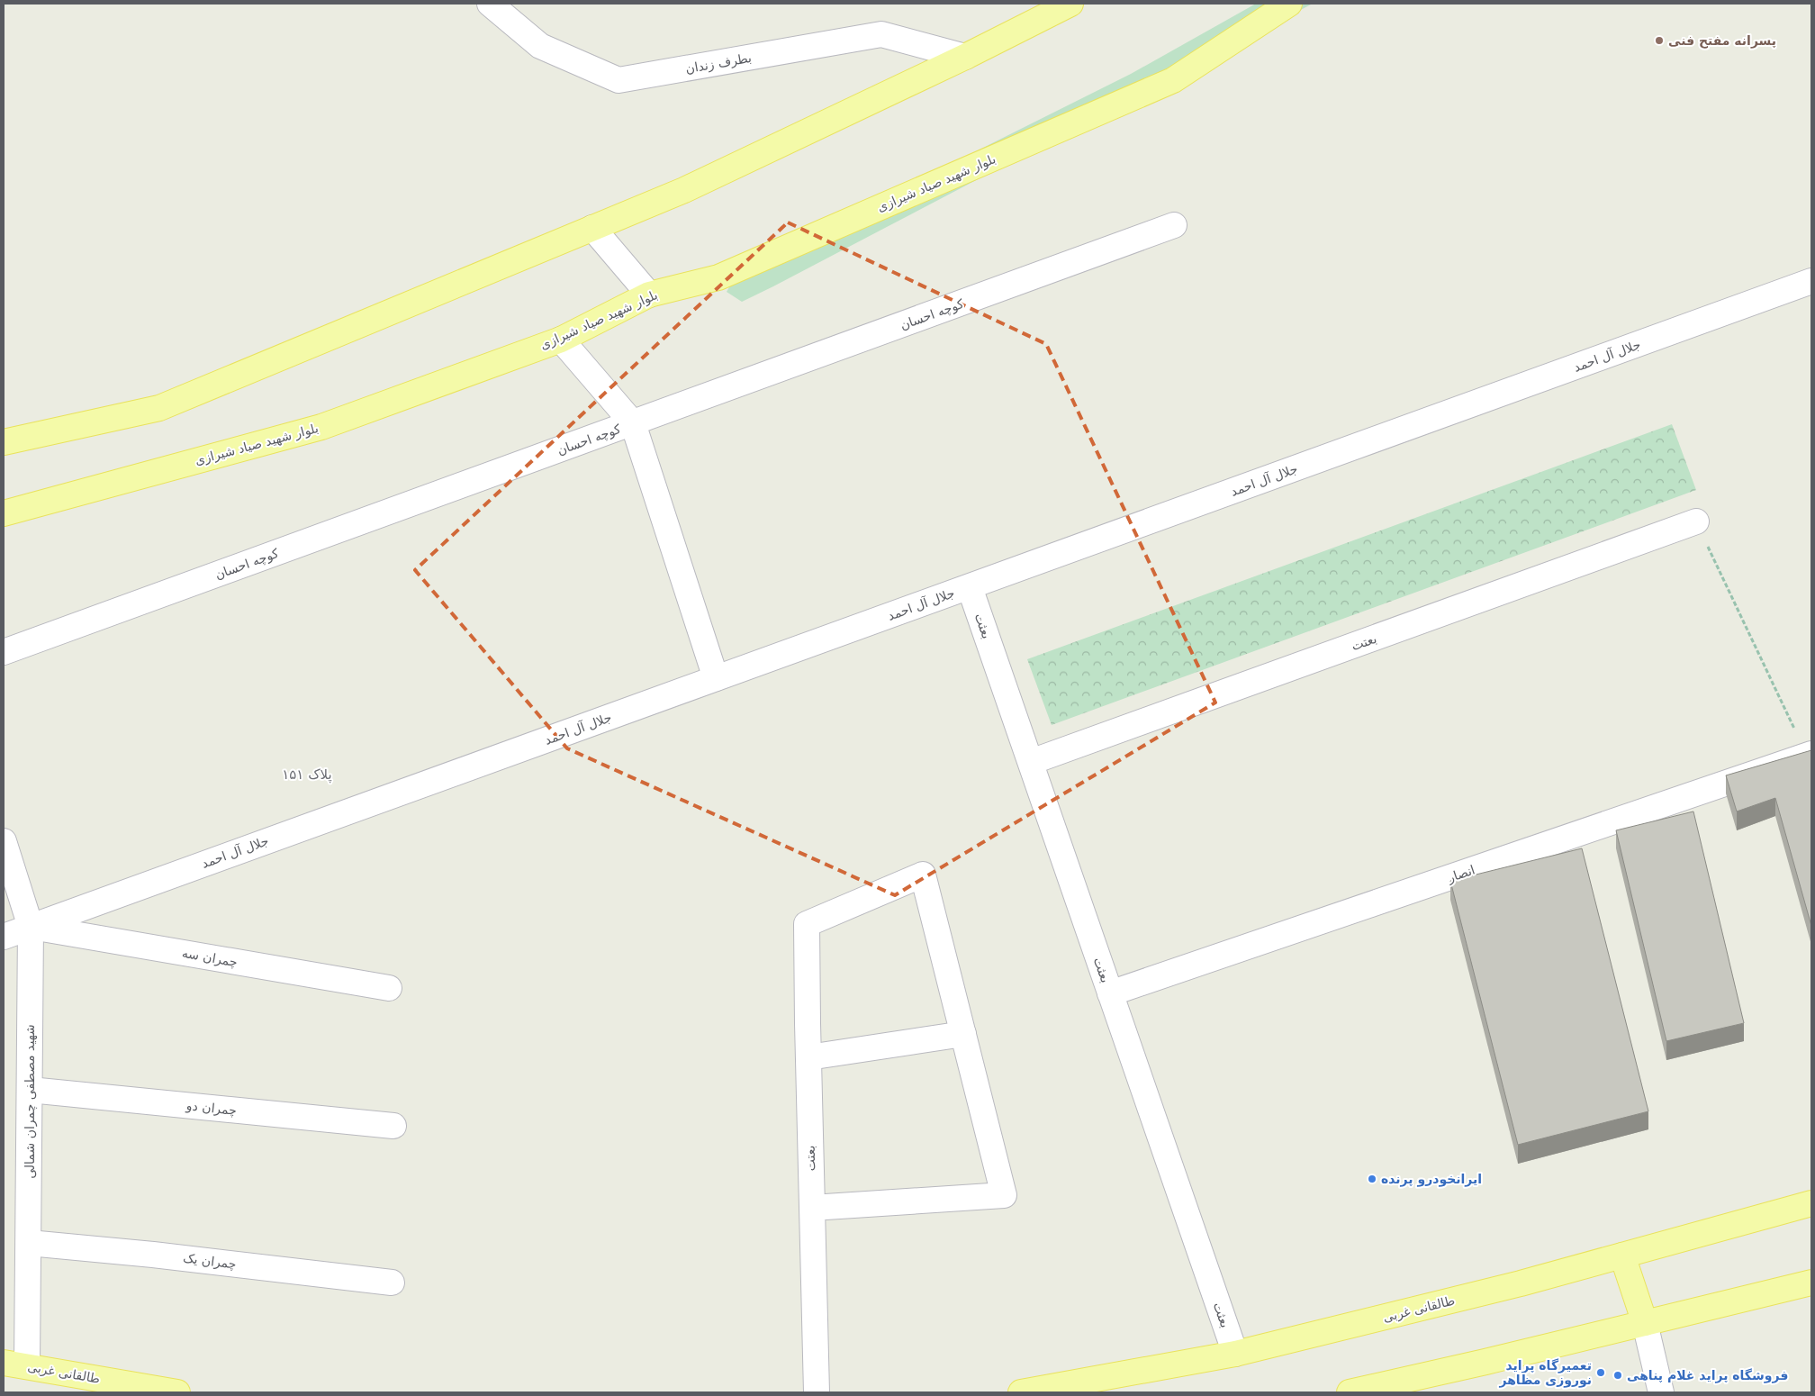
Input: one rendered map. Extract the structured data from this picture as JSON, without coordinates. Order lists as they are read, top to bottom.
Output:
{
  "streets": {
    "main road": ["بلوار شهید صیاد شیرازی", "طالقانی غربی"],
    "street": [
      "بطرف زندان",
      "کوچه احسان",
      "جلال آل احمد",
      "بعثت",
      "بعتت",
      "انصار",
      "چمران سه",
      "شهید مصطفی چمران شمالی",
      "چمران دو",
      "چمران یک"
    ]
  },
  "crossings": [
    ["جلال آل احمد", "بعثت"],
    ["جلال آل احمد", "چمران سه"],
    ["جلال آل احمد", "شهید مصطفی چمران شمالی"],
    ["بعثت", "بعتت"],
    ["بعثت", "انصار"],
    ["بعثت", "طالقانی غربی"],
    ["چمران سه", "شهید مصطفی چمران شمالی"],
    ["شهید مصطفی چمران شمالی", "چمران دو"],
    ["شهید مصطفی چمران شمالی", "چمران یک"],
    ["شهید مصطفی چمران شمالی", "طالقانی غربی"]
  ],
  "districts": ["۱۵۱ پلاک"],
  "places": [
    "پسرانه مفتح فنی",
    "ایرانخودرو پرنده",
    "تعمیرگاه پراید نوروزی مظاهر",
    "فروشگاه پراید غلام پناهی"
  ]
}
